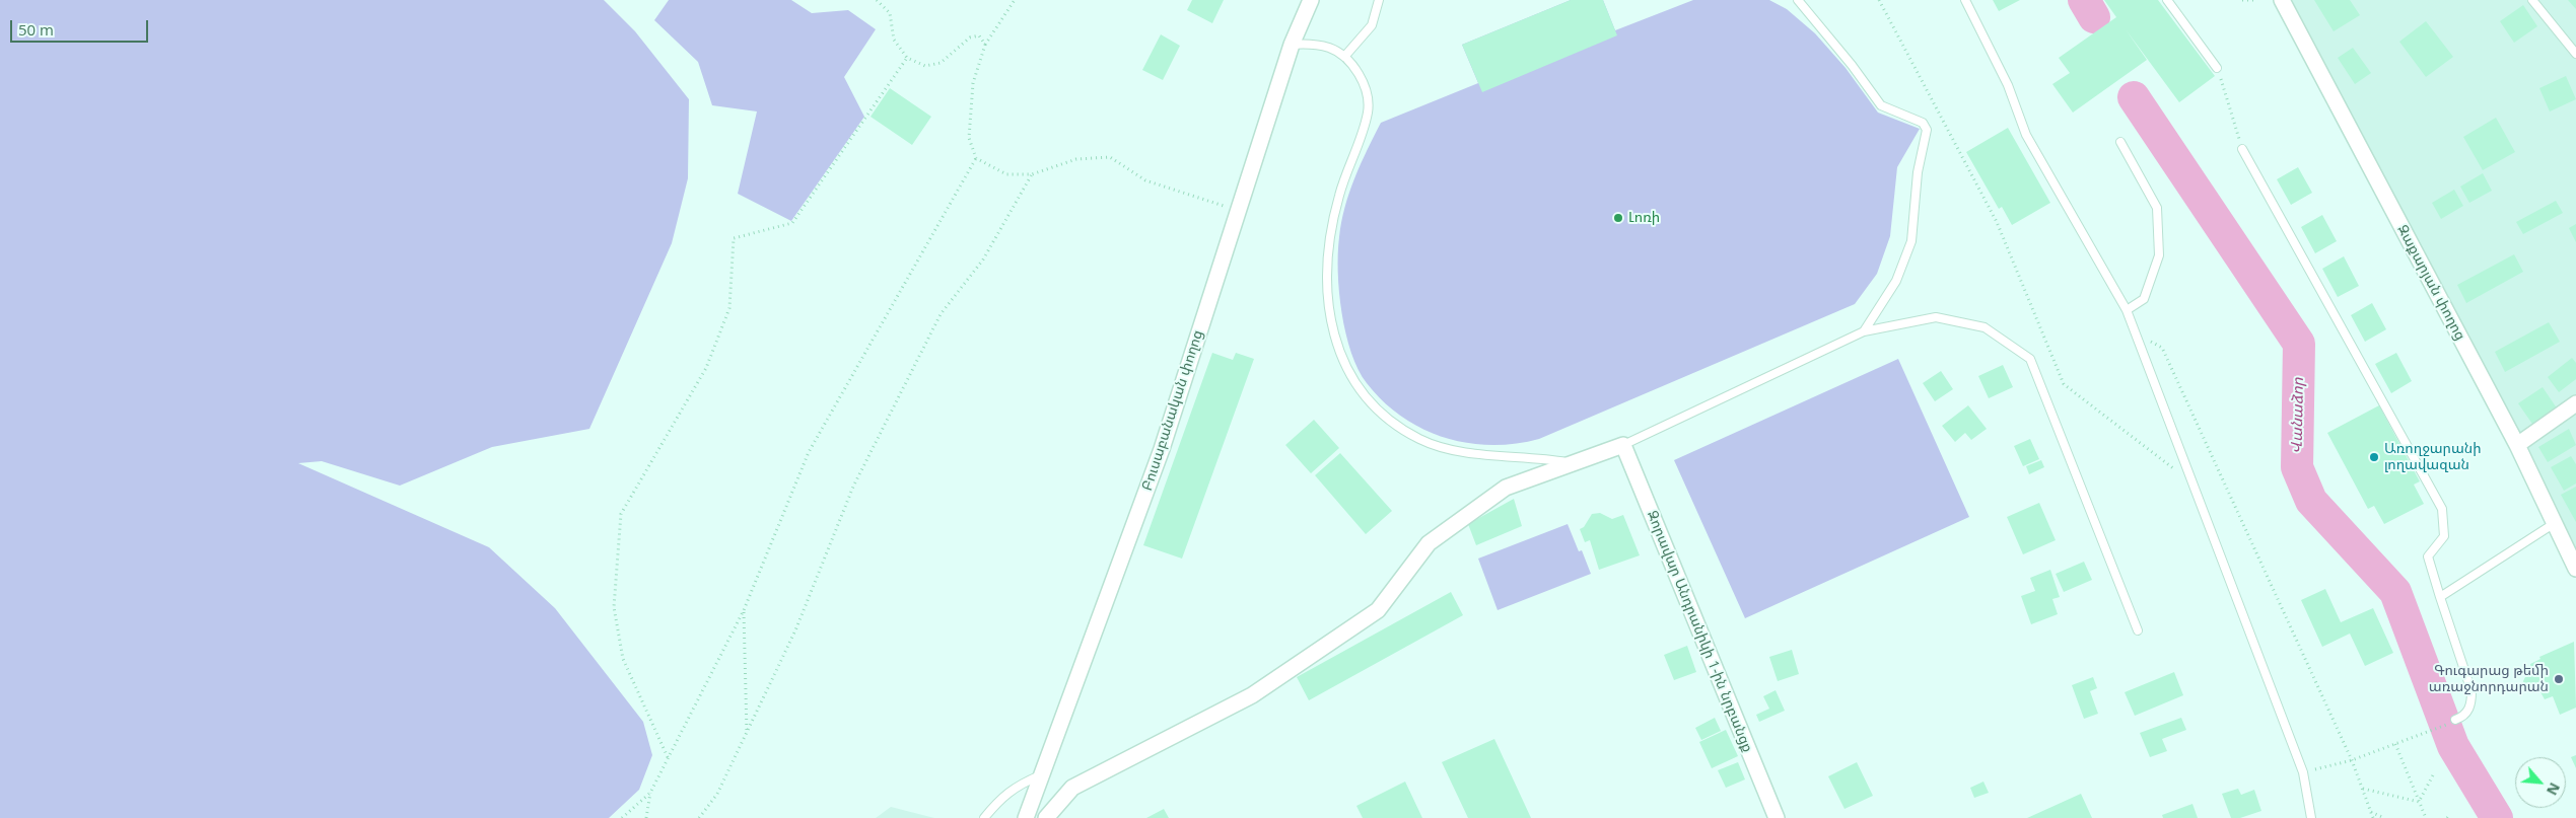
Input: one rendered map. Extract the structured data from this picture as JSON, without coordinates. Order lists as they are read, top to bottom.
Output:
{
  "streets": {
    "street": ["Զաքարյան փողոց", "Բուսաբանական փողոց", "Զորավար Անդրանիկի 1-ին նրբանցք"]
  },
  "water": ["Վանաձոր"],
  "places": ["Լոռի", "Առողջարանի լողավազան", "Գուգարաց թեմի առաջնորդարան"],
  "scale_bar": "50 m",
  "north": "bottom right"
}
